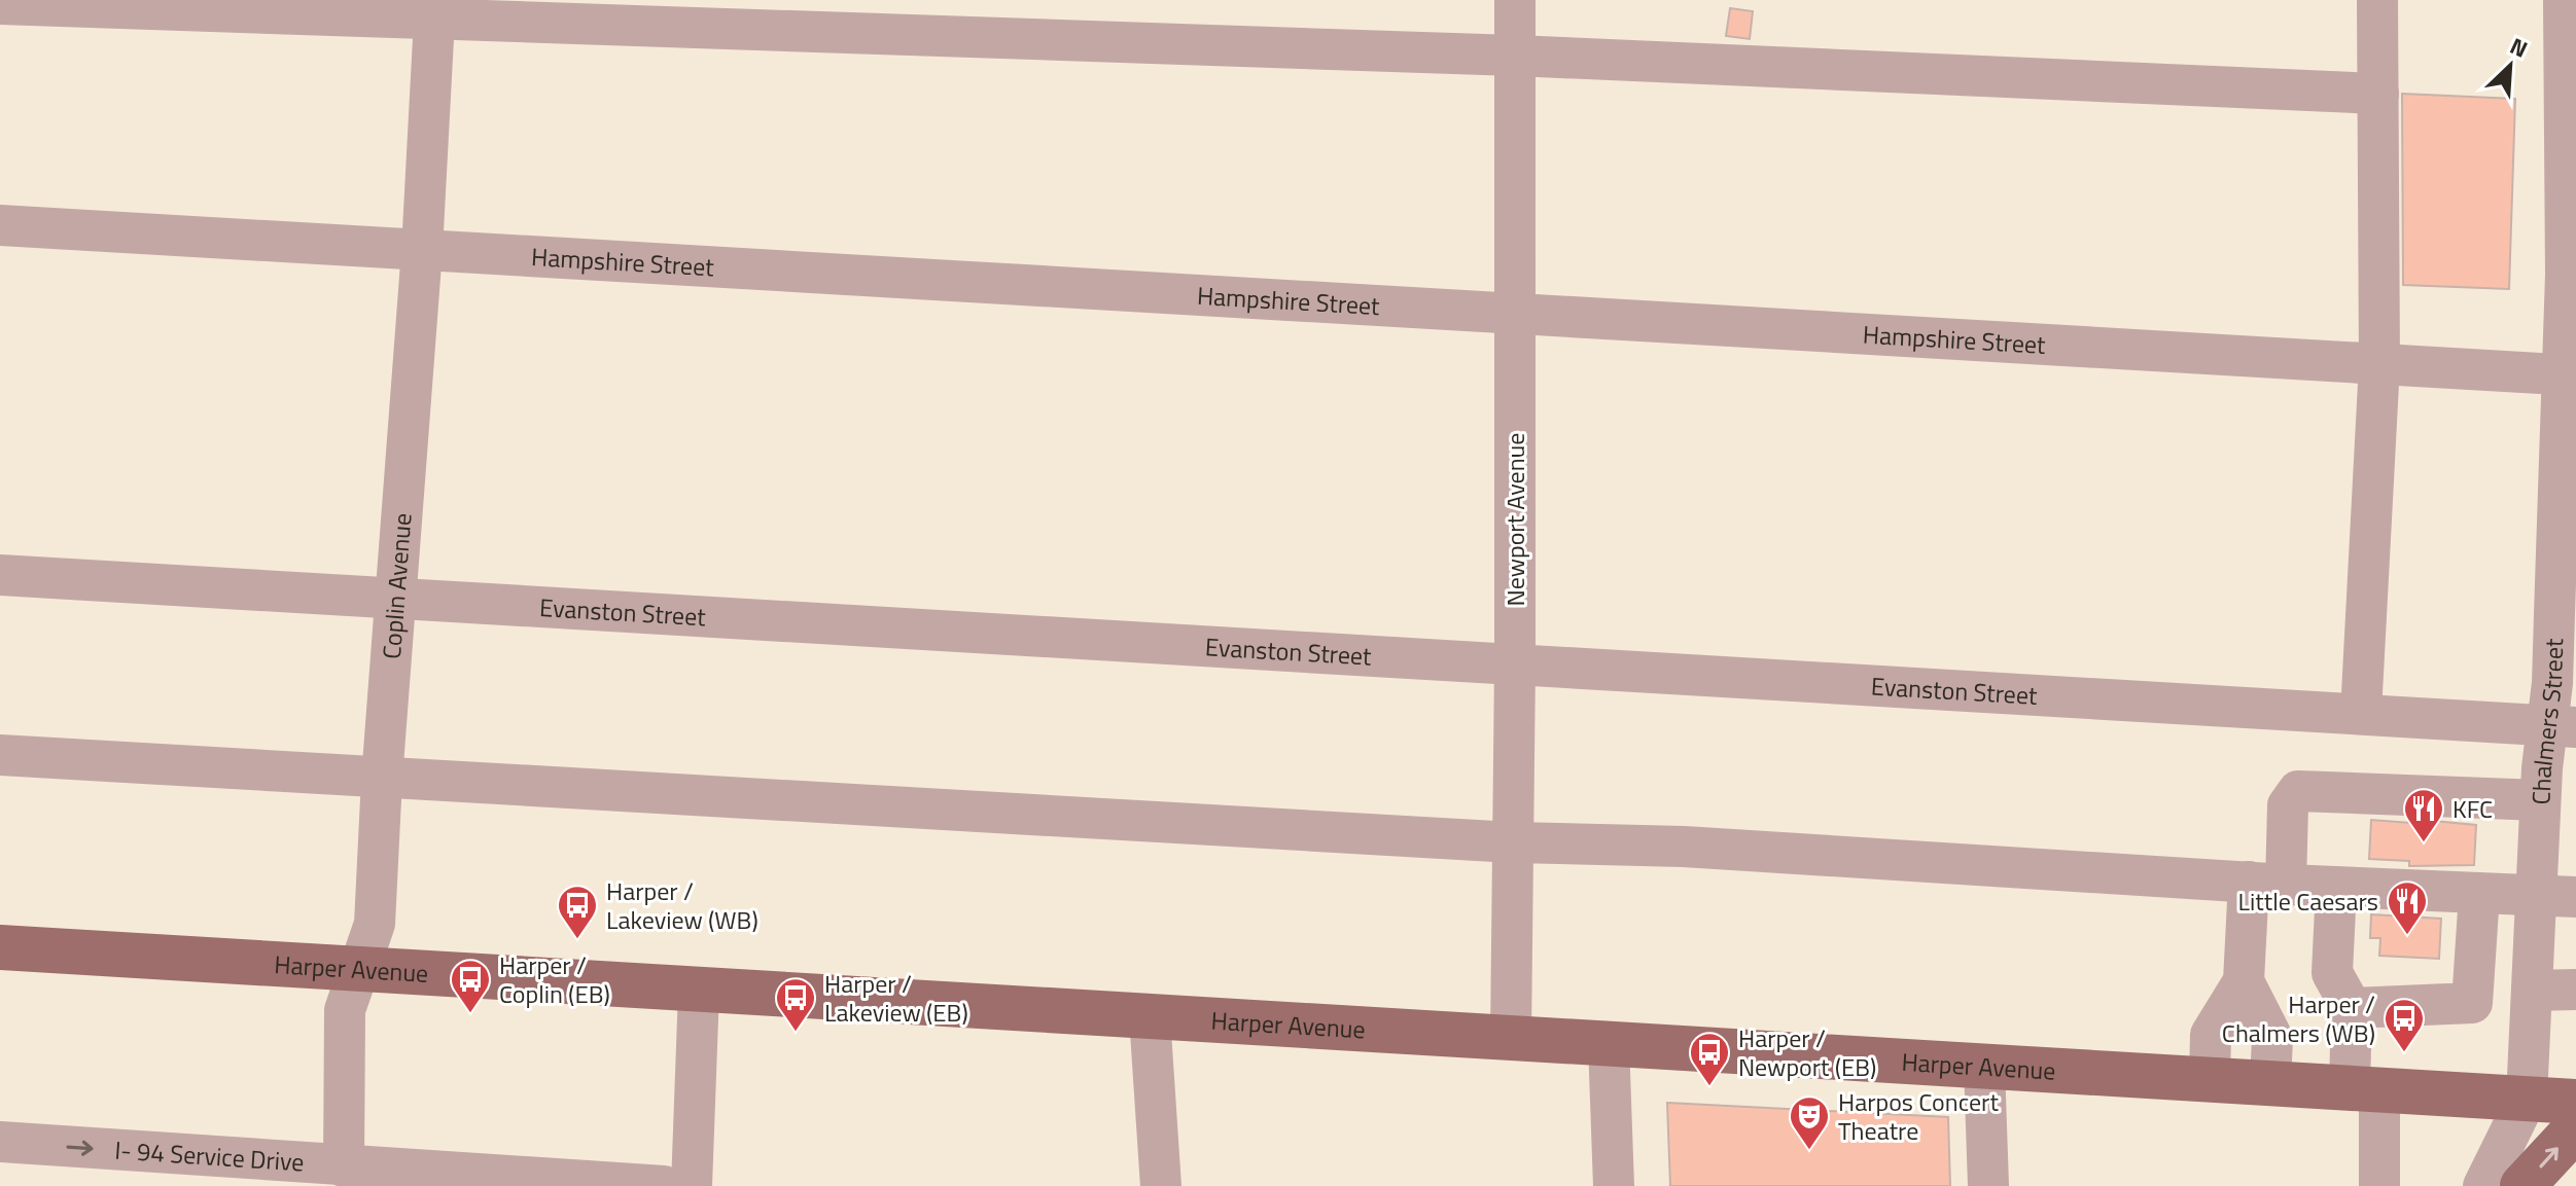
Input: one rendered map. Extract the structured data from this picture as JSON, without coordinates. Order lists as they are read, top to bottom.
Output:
{
  "streets": {
    "main road": ["Harper Avenue"],
    "street": [
      "Hampshire Street",
      "Newport Avenue",
      "Coplin Avenue",
      "Evanston Street",
      "Chalmers Street",
      "I- 94 Service Drive"
    ]
  },
  "crossings": [
    ["Hampshire Street", "Newport Avenue"],
    ["Hampshire Street", "Coplin Avenue"],
    ["Hampshire Street", "Chalmers Street"],
    ["Newport Avenue", "Evanston Street"],
    ["Newport Avenue", "Harper Avenue"],
    ["Coplin Avenue", "Evanston Street"],
    ["Coplin Avenue", "Harper Avenue"],
    ["Coplin Avenue", "I- 94 Service Drive"],
    ["Evanston Street", "Chalmers Street"],
    ["Chalmers Street", "Harper Avenue"]
  ],
  "one_way": ["I- 94 Service Drive"],
  "places": {
    "restaurant": ["KFC", "Little Caesars"],
    "bus stop": [
      "Harper / Lakeview (WB)",
      "Harper / Coplin (EB)",
      "Harper / Lakeview (EB)",
      "Harper / Chalmers (WB)",
      "Harper / Newport (EB)"
    ],
    "theatre": ["Harpos Concert Theatre"]
  },
  "north": "top right"
}
